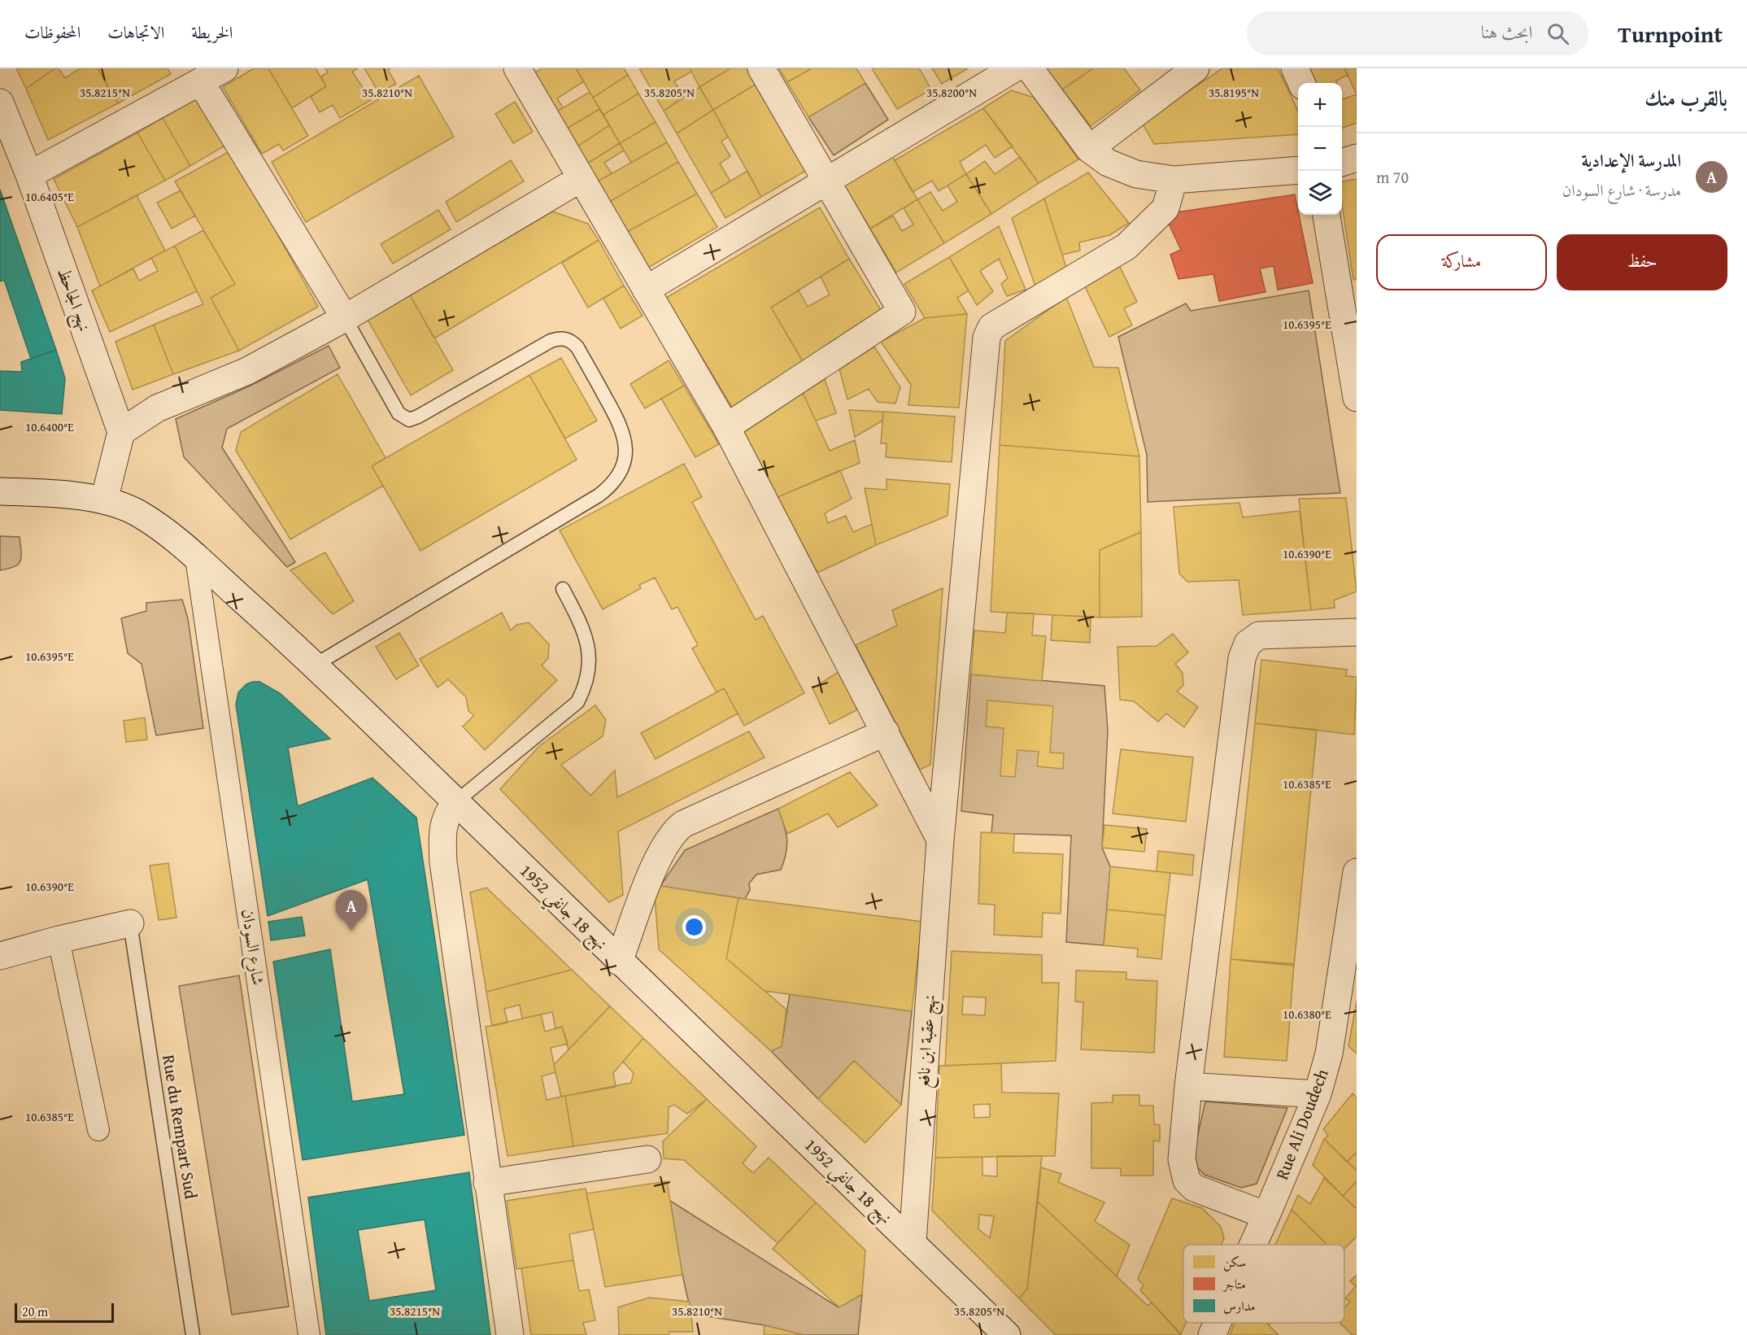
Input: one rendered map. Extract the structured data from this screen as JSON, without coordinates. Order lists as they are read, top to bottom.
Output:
{
  "streets": {
    "street": [
      "نهج الجاحظ",
      "نهج 18 جانفي 1952",
      "شارع السودان",
      "نهج عقبة ابن نافع",
      "Rue Ali Doudech"
    ],
    "lane": ["Rue du Rempart Sud"]
  },
  "crossings": [
    ["نهج 18 جانفي 1952", "شارع السودان"],
    ["نهج 18 جانفي 1952", "نهج عقبة ابن نافع"]
  ],
  "legend": ["سكن", "متاجر", "مدارس"],
  "scale_bar": "20 m",
  "page": {
    "header": "Turnpoint",
    "search": "ابحث هنا",
    "nav": ["الخريطة", "الاتجاهات", "المحفوظات"],
    "heading": "بالقرب منك",
    "map_buttons": ["+", "−"],
    "list": [
      {
        "mark": "A",
        "name": "المدرسة الإعدادية",
        "note": "مدرسة · شارع السودان",
        "value": "70 m"
      }
    ],
    "buttons": ["حفظ", "مشاركة"],
    "pins": "A",
    "scale": "20 m"
  },
  "coordinates": [
    "35.8200°N",
    "35.8215°N",
    "35.8210°N",
    "35.8205°N",
    "35.8195°N",
    "10.6405°E",
    "10.6395°E",
    "10.6400°E",
    "10.6390°E",
    "10.6385°E",
    "10.6380°E"
  ]
}
